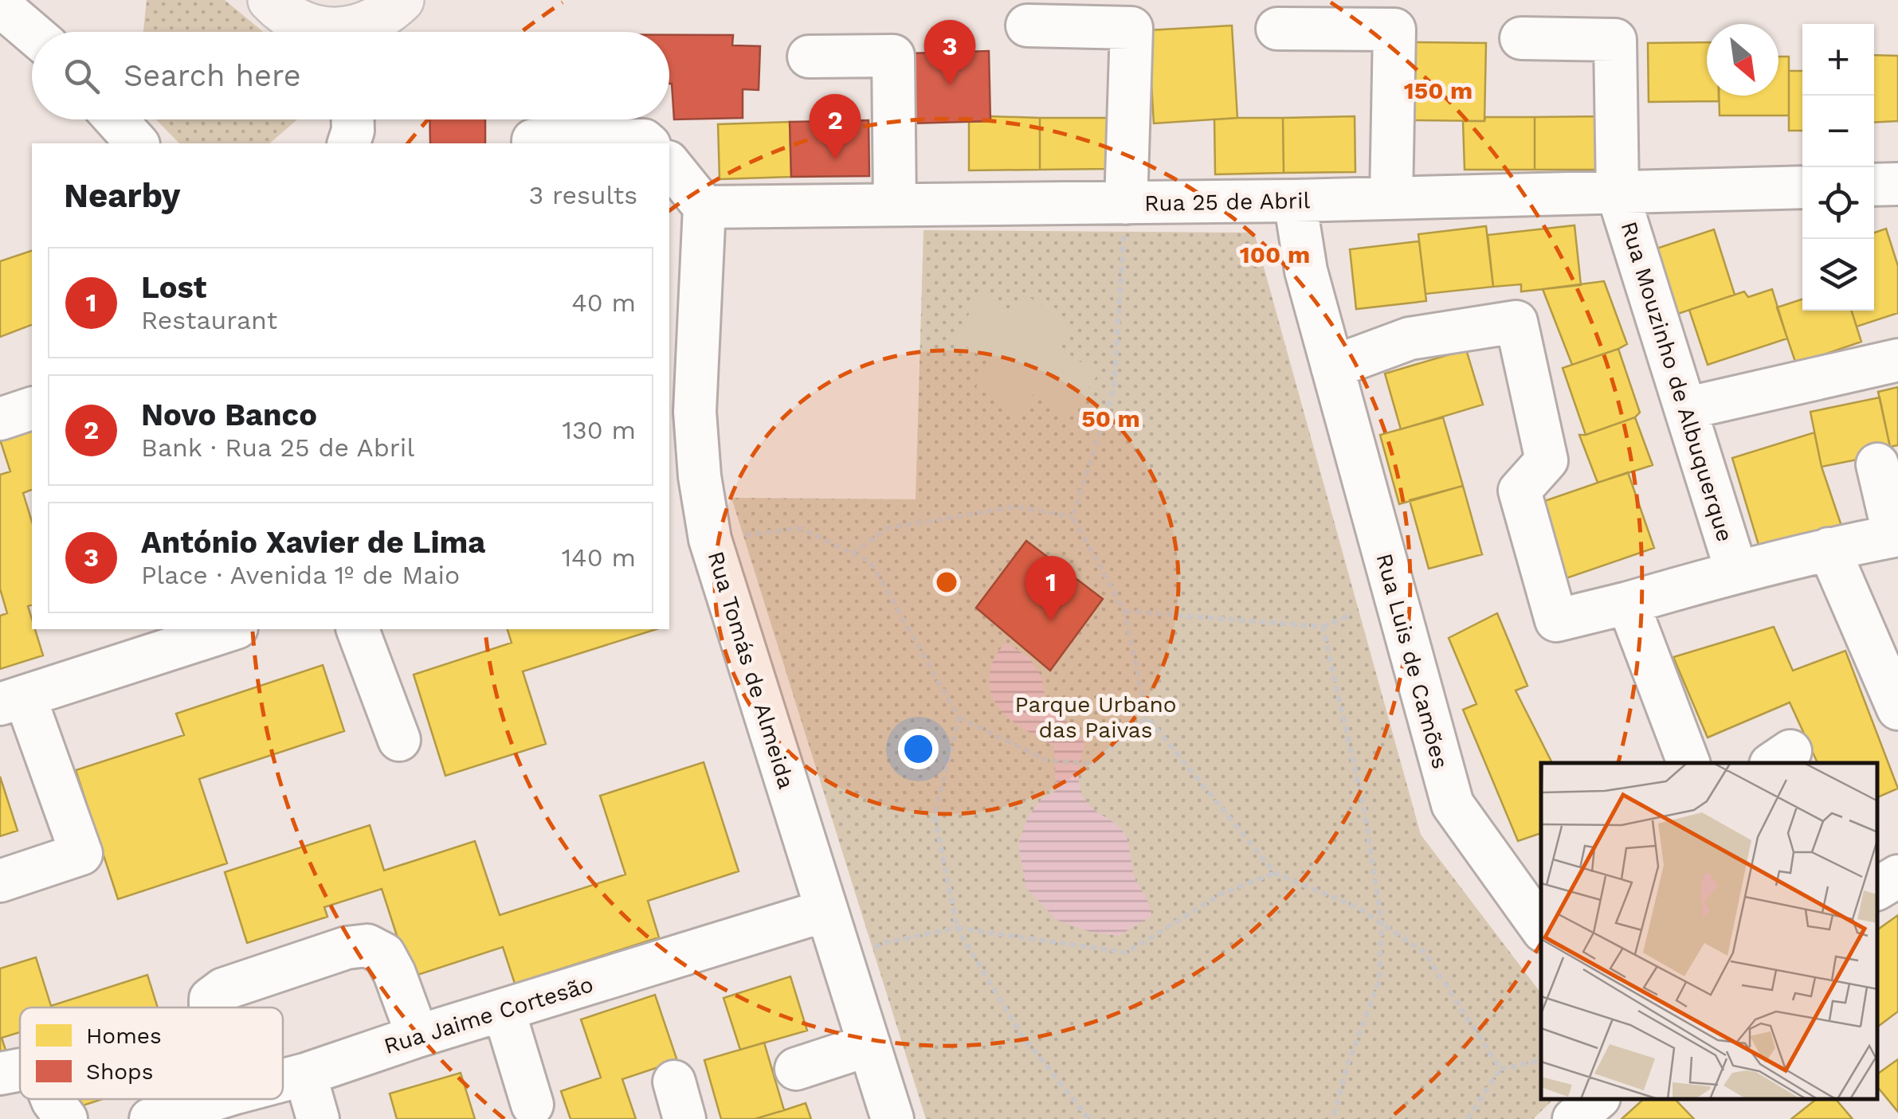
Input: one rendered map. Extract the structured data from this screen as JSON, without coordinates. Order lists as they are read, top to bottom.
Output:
{
  "streets": {
    "street": [
      "Rua 25 de Abril",
      "Rua Mouzinho de Albuquerque",
      "Rua Luis de Camões",
      "Rua Tomás de Almeida",
      "Rua Jaime Cortesão"
    ]
  },
  "crossings": [
    ["Rua 25 de Abril", "Rua Mouzinho de Albuquerque"],
    ["Rua 25 de Abril", "Rua Luis de Camões"],
    ["Rua 25 de Abril", "Rua Tomás de Almeida"],
    ["Rua Tomás de Almeida", "Rua Jaime Cortesão"]
  ],
  "parks": ["Parque Urbano das Paivas"],
  "legend": ["Homes", "Shops"],
  "north": "bottom right",
  "page": {
    "pins": ["3", "2", "1"],
    "map_buttons": ["+", "−"],
    "search": "Search here",
    "heading": ["Nearby", "3 results"],
    "list": [
      {
        "mark": "1",
        "name": "Lost",
        "note": "Restaurant",
        "value": "40 m"
      },
      {
        "mark": "2",
        "name": "Novo Banco",
        "note": "Bank · Rua 25 de Abril",
        "value": "130 m"
      },
      {
        "mark": "3",
        "name": "António Xavier de Lima",
        "note": "Place · Avenida 1º de Maio",
        "value": "140 m"
      }
    ]
  },
  "rings": ["150 m", "100 m", "50 m"]
}
